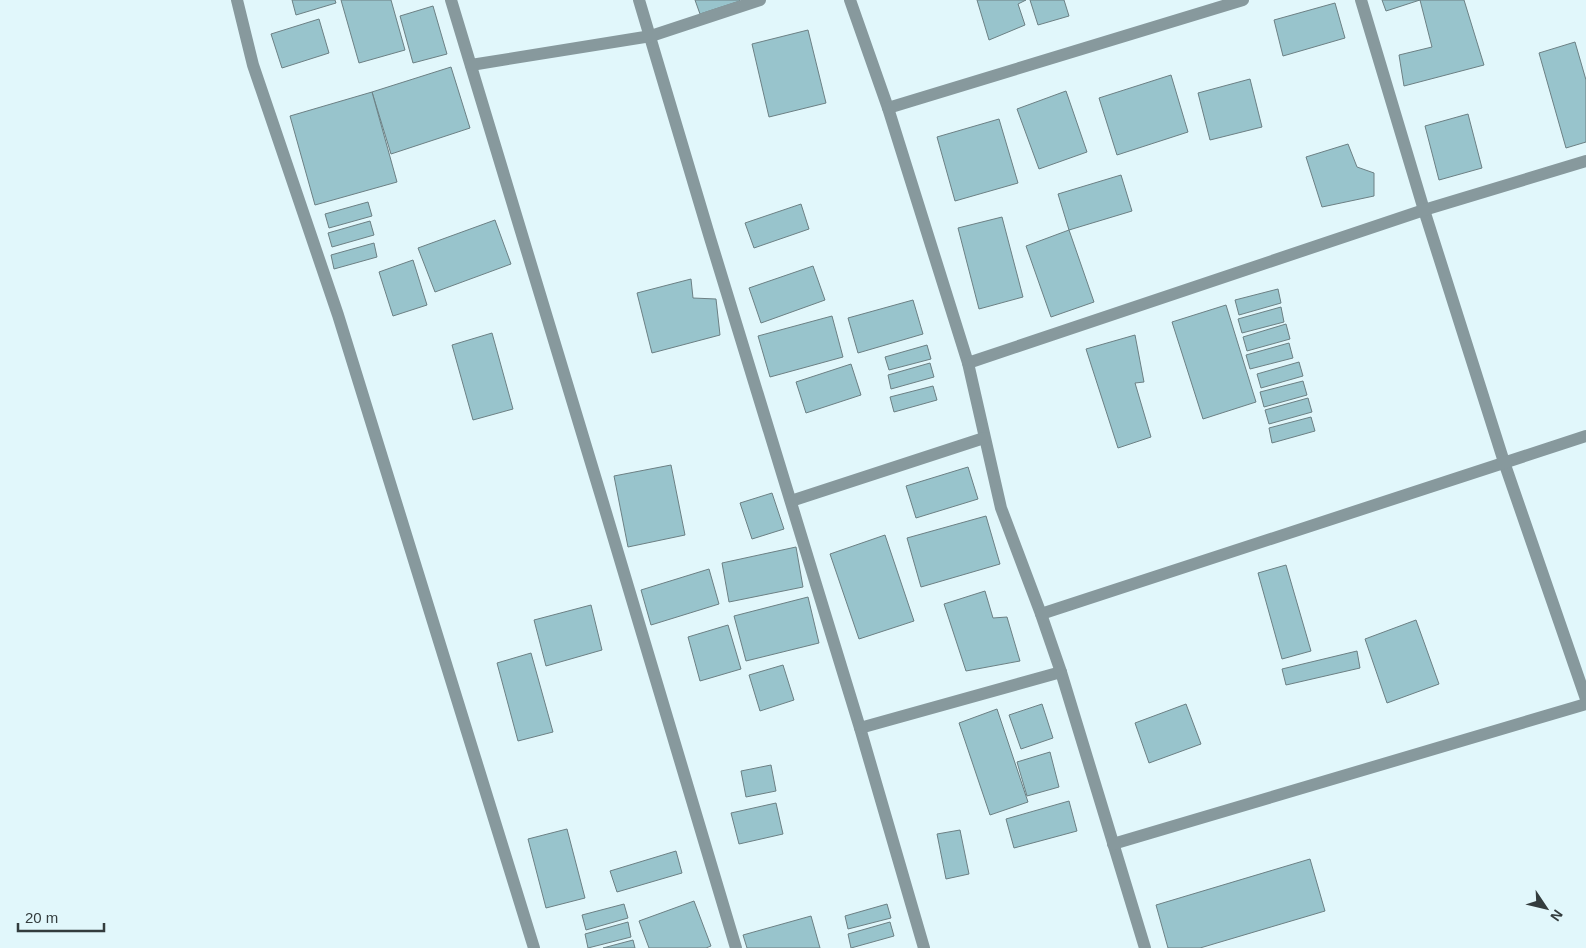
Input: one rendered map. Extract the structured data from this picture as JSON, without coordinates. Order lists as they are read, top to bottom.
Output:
{
  "scale_bar": "20 m",
  "north": "bottom right"
}
